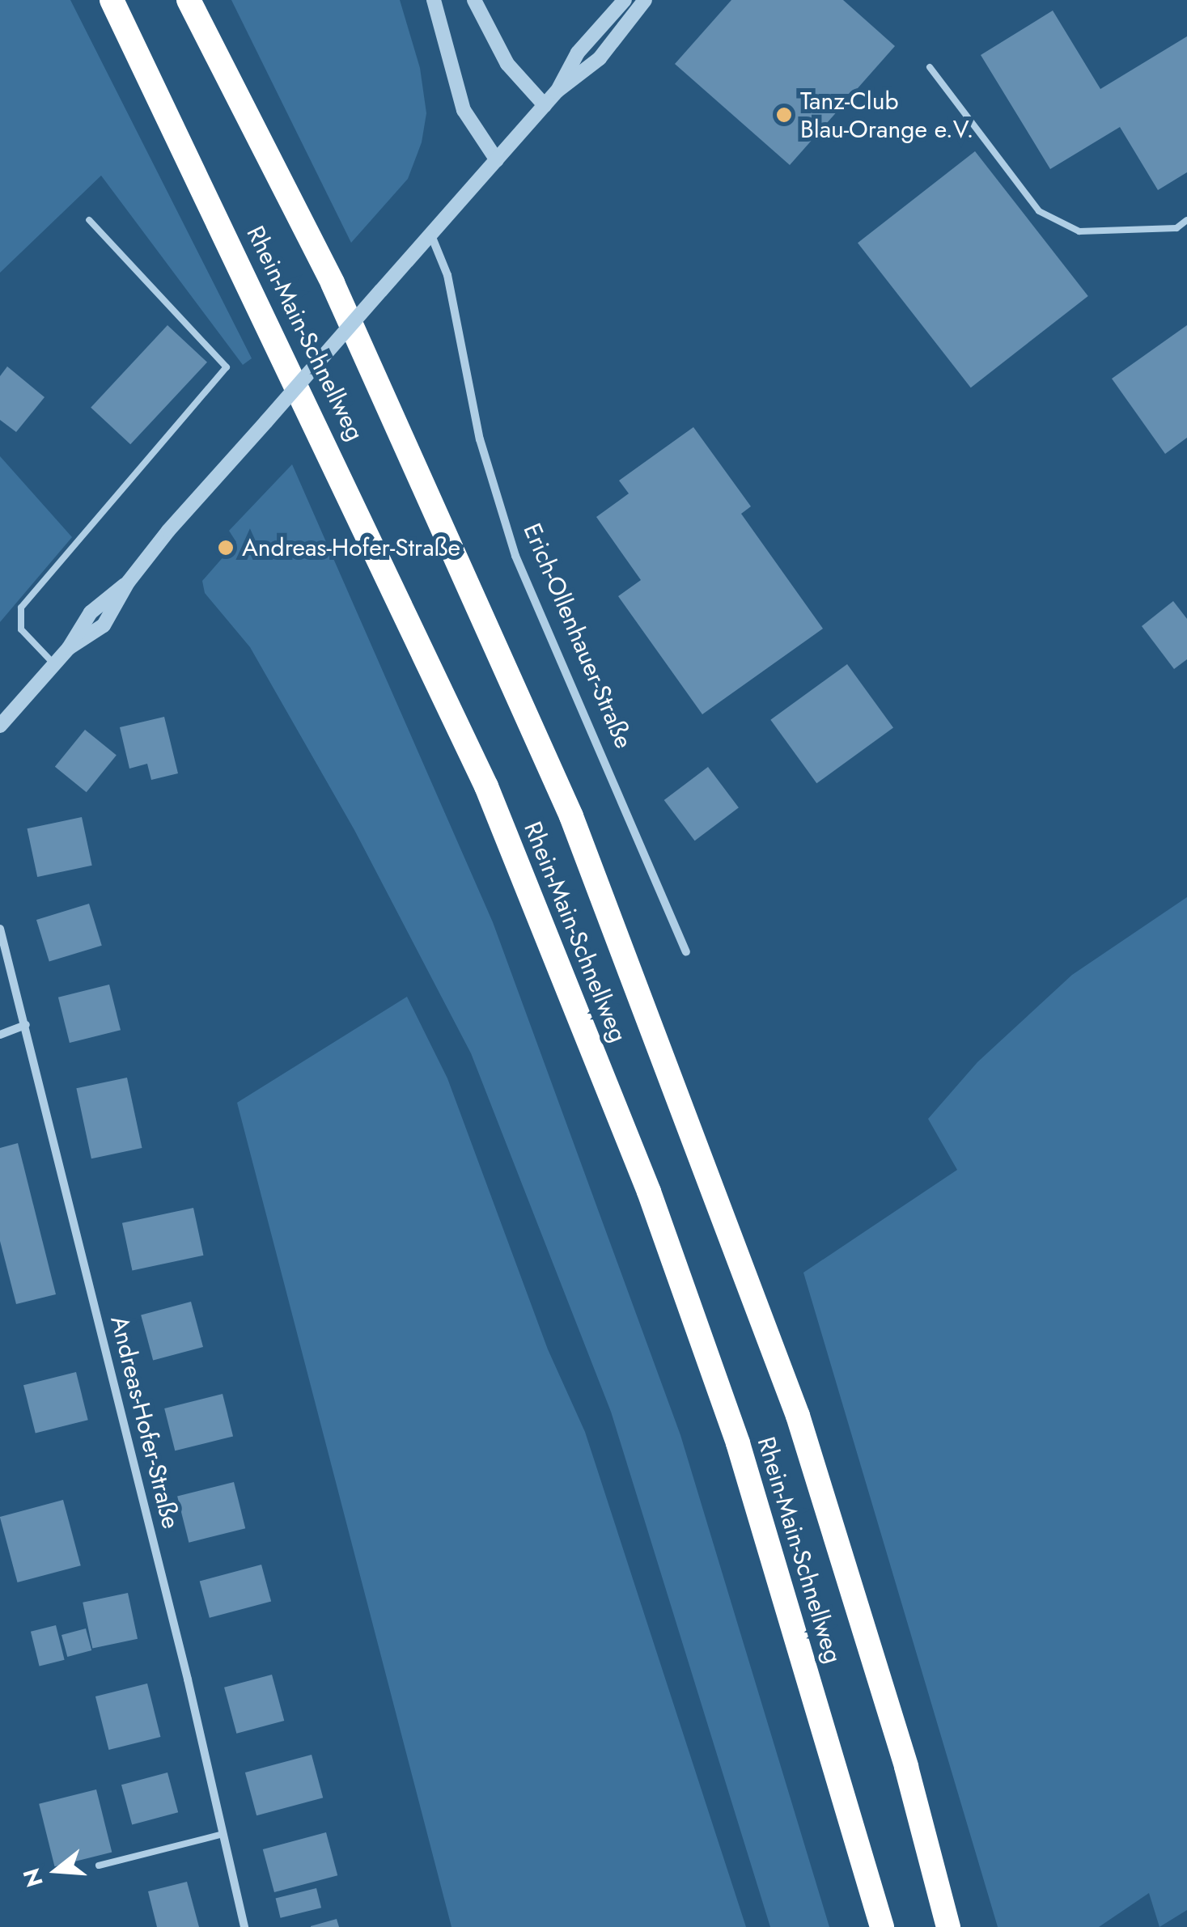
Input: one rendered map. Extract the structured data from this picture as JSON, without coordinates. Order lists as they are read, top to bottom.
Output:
{
  "streets": {
    "highway": ["Rhein-Main-Schnellweg"],
    "street": ["Erich-Ollenhauer-Straße", "Andreas-Hofer-Straße"]
  },
  "places": ["Tanz-Club Blau-Orange e.V.", "Andreas-Hofer-Straße"],
  "north": "left"
}
